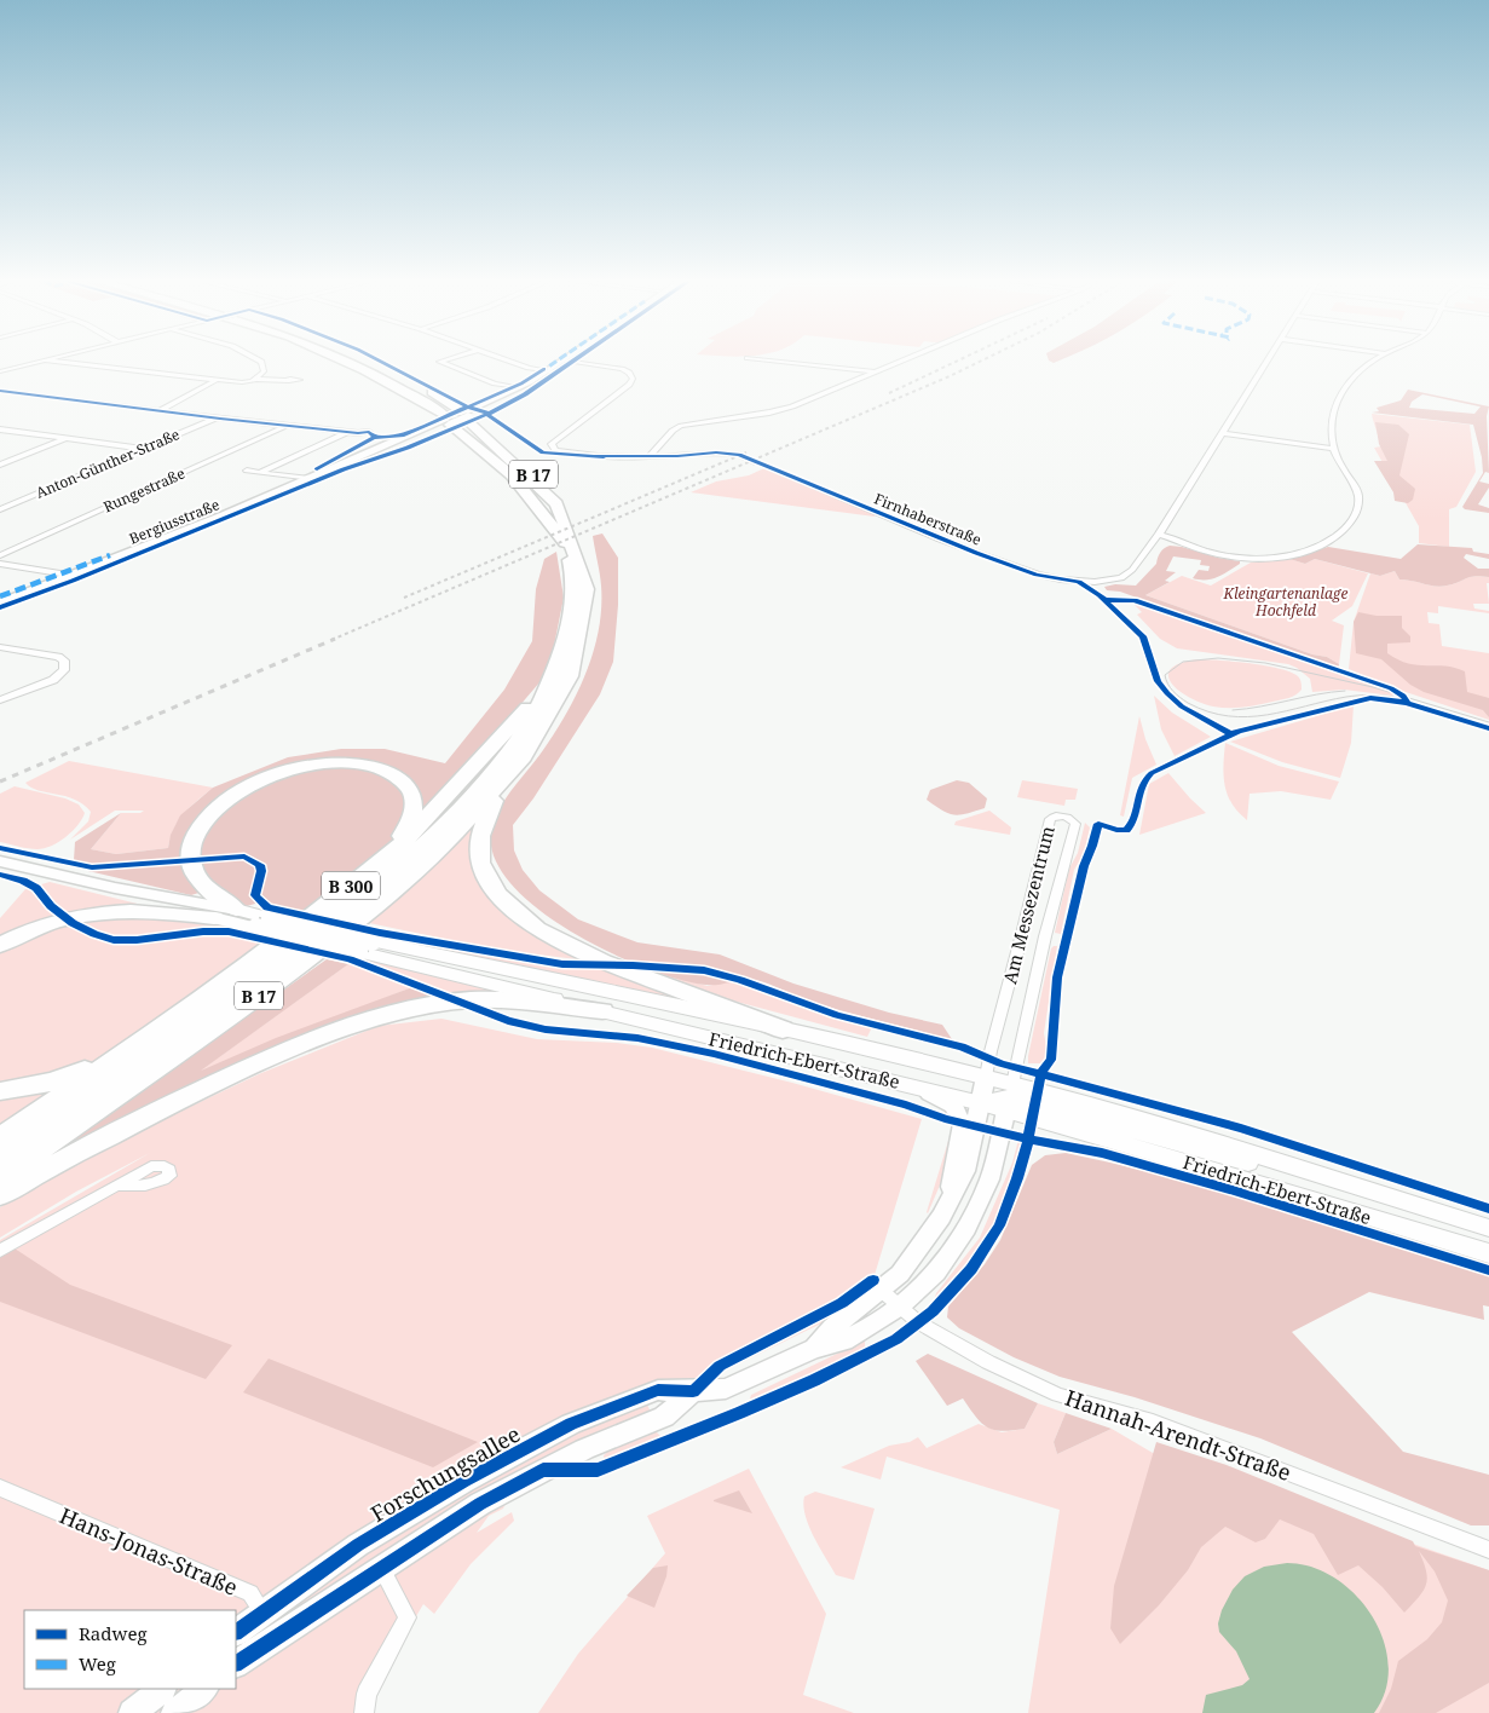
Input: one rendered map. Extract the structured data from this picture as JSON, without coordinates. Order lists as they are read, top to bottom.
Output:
{
  "streets": {
    "highway": ["B 17", "B 300"],
    "main road": ["Friedrich-Ebert-Straße"],
    "street": [
      "Anton-Günther-Straße",
      "Rungestraße",
      "Firnhaberstraße",
      "Bergiusstraße",
      "Am Messezentrum",
      "Hannah-Arendt-Straße",
      "Forschungsallee",
      "Hans-Jonas-Straße"
    ]
  },
  "crossings": [
    ["B 17", "Bergiusstraße"],
    ["B 17", "B 300"],
    ["Am Messezentrum", "Friedrich-Ebert-Straße"],
    ["Am Messezentrum", "Forschungsallee"],
    ["Friedrich-Ebert-Straße", "Forschungsallee"],
    ["Hannah-Arendt-Straße", "Forschungsallee"],
    ["Forschungsallee", "Hans-Jonas-Straße"]
  ],
  "parks": ["Kleingartenanlage Hochfeld"],
  "legend": ["Radweg", "Weg"]
}
